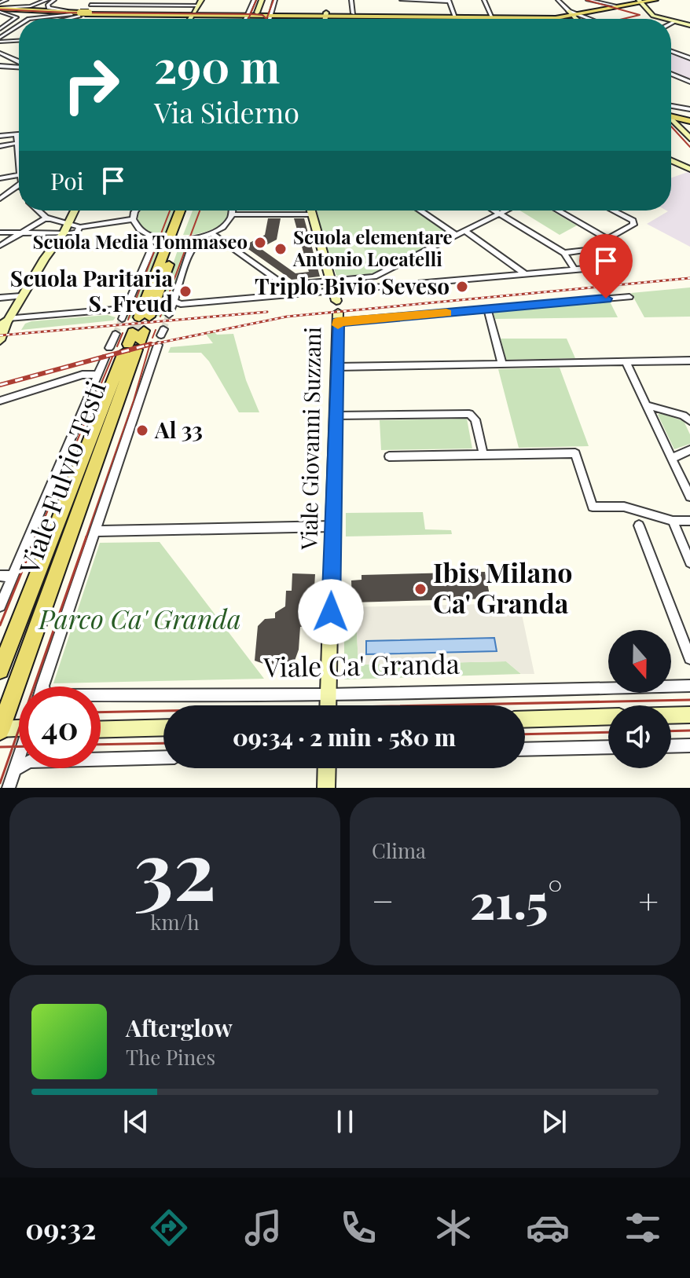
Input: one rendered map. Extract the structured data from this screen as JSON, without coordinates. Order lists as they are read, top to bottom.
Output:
{
  "streets": {
    "main road": ["Viale Fulvio Testi"],
    "street": ["Viale Giovanni Suzzani", "Viale Ca' Granda"]
  },
  "crossings": [
    ["Viale Giovanni Suzzani", "Viale Ca' Granda"],
    ["Viale Fulvio Testi", "Viale Ca' Granda"]
  ],
  "parks": ["Parco Ca' Granda"],
  "places": [
    "Scuola Media Tommaseo",
    "Scuola elementare Antonio Locatelli",
    "Triplo Bivio Seveso",
    "Scuola Paritaria S. Freud",
    "Al 33",
    "Ibis Milano Ca' Granda"
  ],
  "north": "bottom",
  "page": {
    "turn": ["290 m", "Via Siderno"],
    "then": "Poi",
    "limit": "40",
    "trip": "09:34 · 2 min · 580 m",
    "tile": [
      ["32", "km/h"],
      "Clima"
    ],
    "heat": ["−", "21.5°", "+"],
    "song": ["Afterglow", "The Pines"],
    "tabs": "09:32"
  }
}
